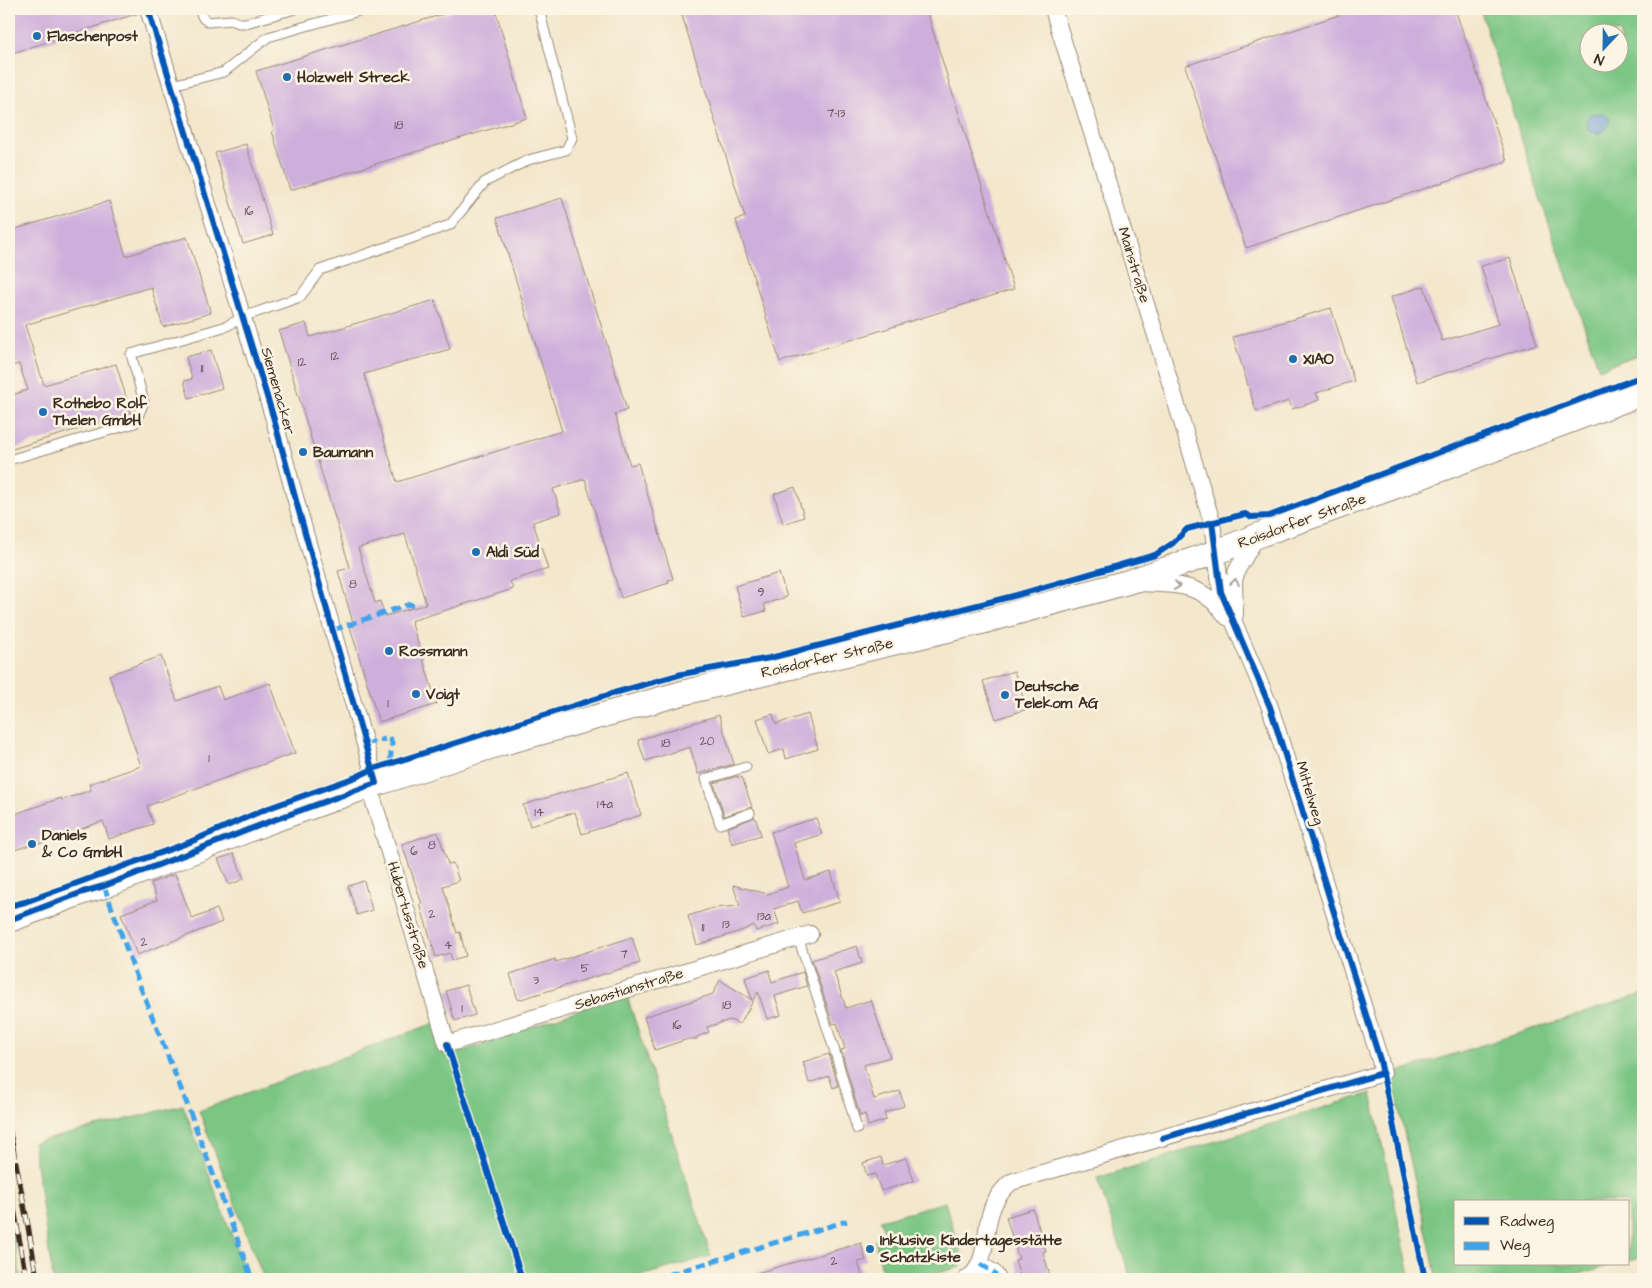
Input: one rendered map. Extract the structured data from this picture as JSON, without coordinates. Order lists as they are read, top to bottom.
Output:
{
  "streets": {
    "main road": ["Roisdorfer Straße"],
    "street": [
      "Mainstraße",
      "Siemenacker",
      "Mittelweg",
      "Hubertusstraße",
      "Sebastianstraße"
    ]
  },
  "crossings": [
    ["Mainstraße", "Mittelweg"],
    ["Siemenacker", "Roisdorfer Straße"],
    ["Siemenacker", "Hubertusstraße"],
    ["Roisdorfer Straße", "Mittelweg"],
    ["Roisdorfer Straße", "Hubertusstraße"],
    ["Hubertusstraße", "Sebastianstraße"]
  ],
  "places": [
    "Flaschenpost",
    "Holzwelt Streck",
    "XIAO",
    "Rothebo Rolf Thelen GmbH",
    "Baumann",
    "Aldi Süd",
    "Rossmann",
    "Voigt",
    "Deutsche Telekom AG",
    "Daniels & Co GmbH",
    "Inklusive Kindertagesstätte Schatzkiste"
  ],
  "house_numbers": [
    "7-13",
    "18",
    "16",
    "12",
    "12",
    "11",
    "8",
    "9",
    "1",
    "20",
    "18",
    "1",
    "14a",
    "14",
    "8",
    "6",
    "2",
    "13a",
    "13",
    "11",
    "2",
    "4",
    "7",
    "5",
    "3",
    "18",
    "1",
    "16",
    "2"
  ],
  "legend": ["Radweg", "Weg"],
  "north": "bottom"
}
